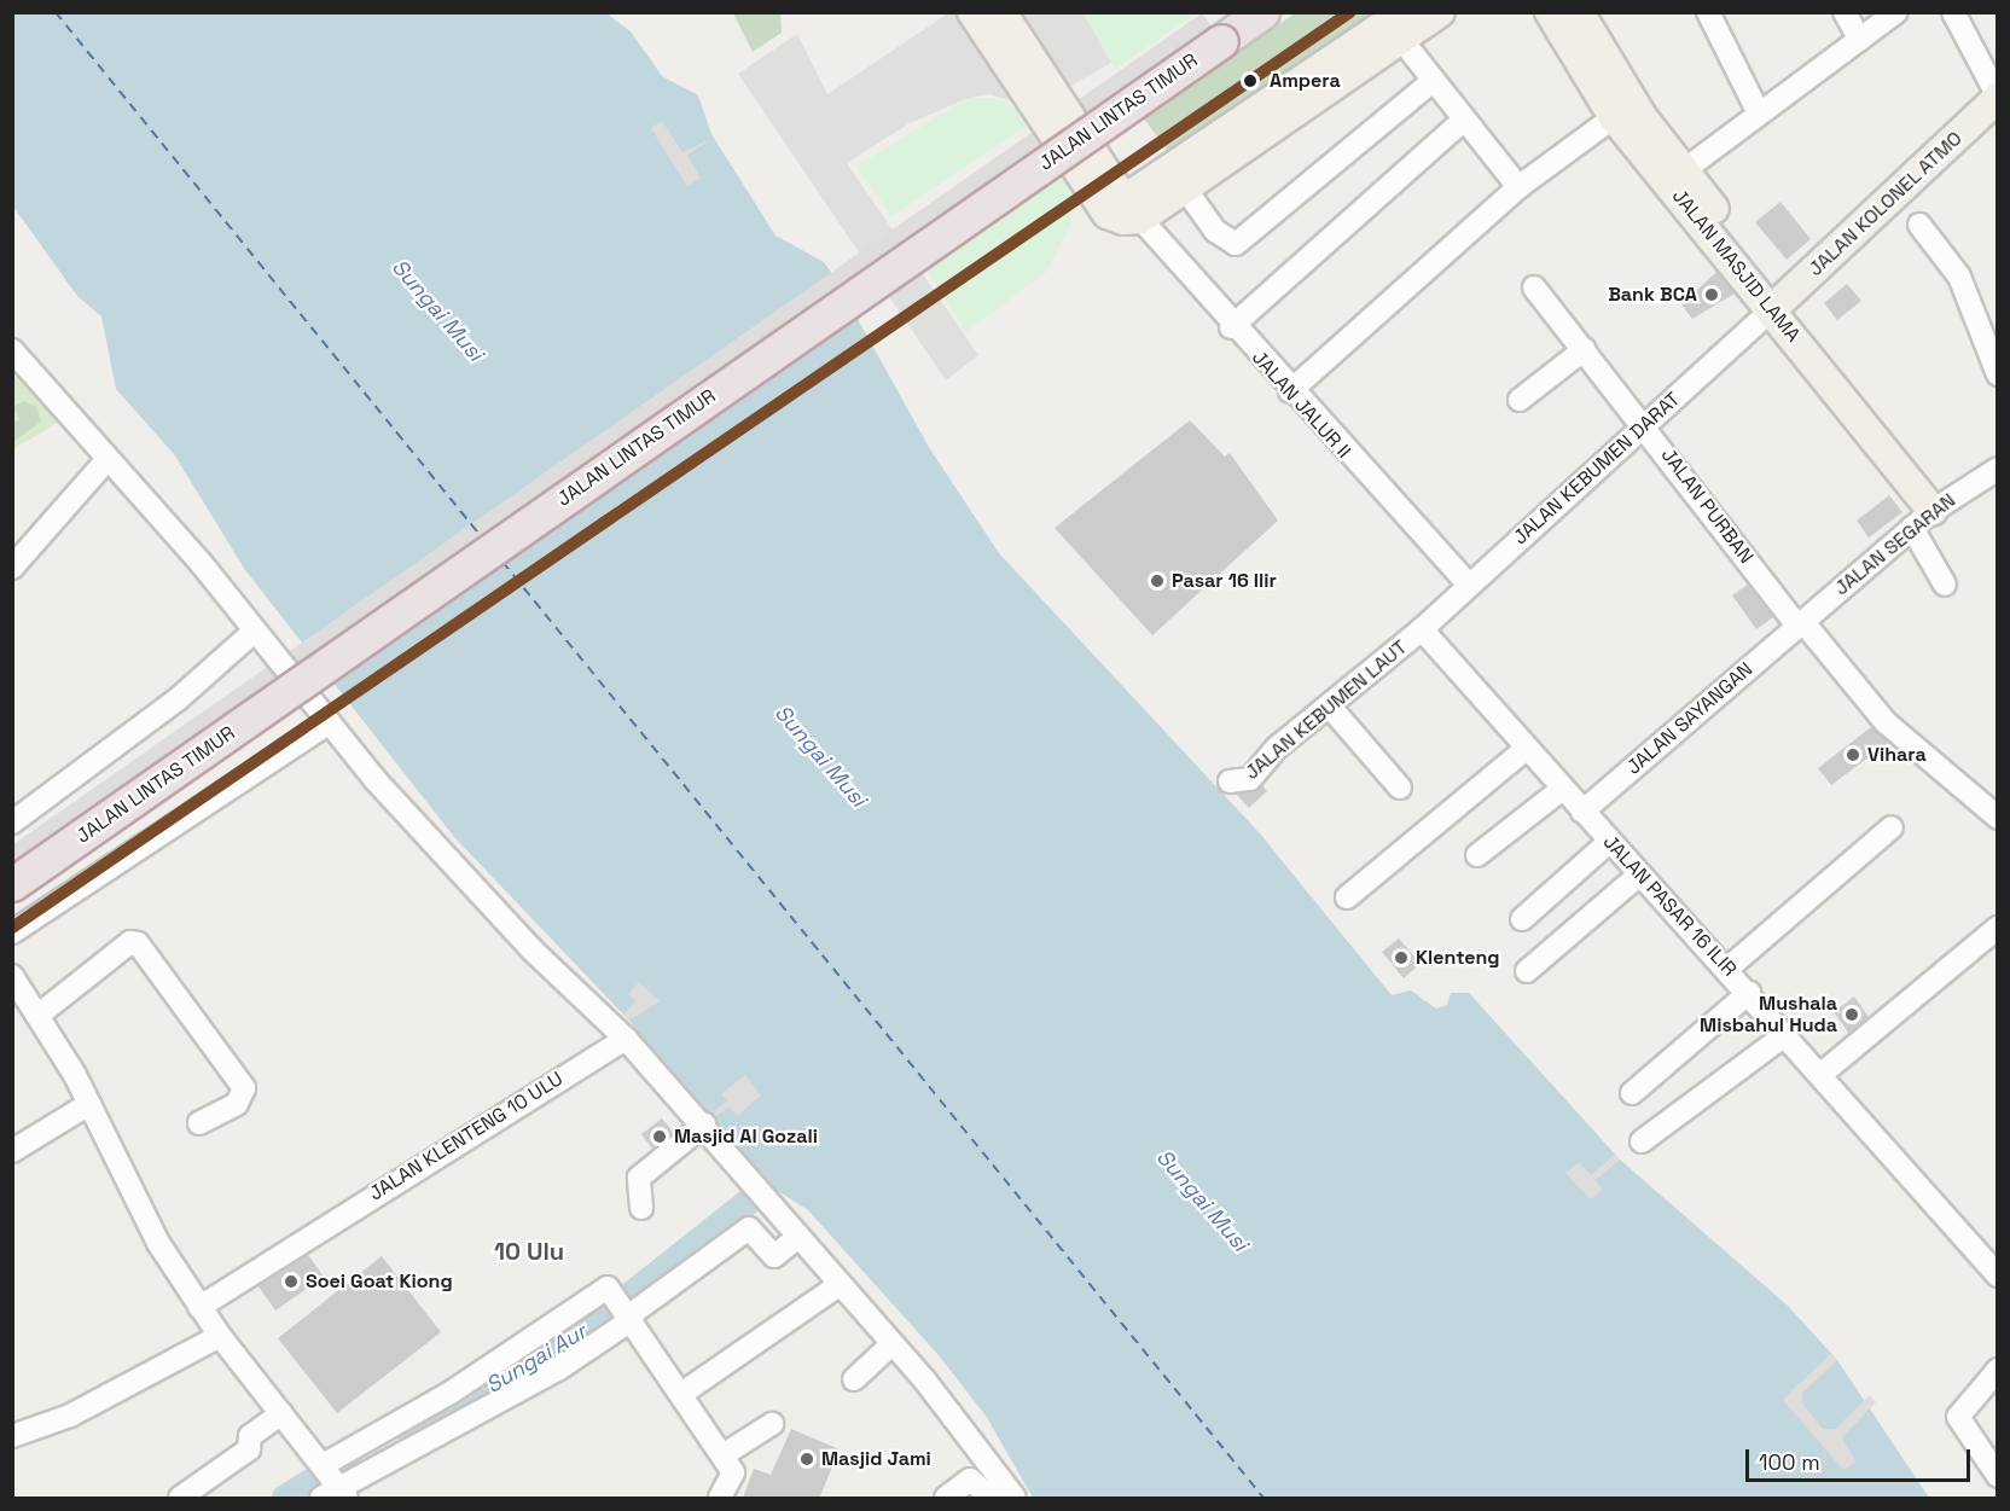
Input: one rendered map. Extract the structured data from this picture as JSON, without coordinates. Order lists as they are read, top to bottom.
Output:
{
  "streets": {
    "highway": ["JALAN LINTAS TIMUR"],
    "main road": ["JALAN KOLONEL ATMO", "JALAN MASJID LAMA"],
    "street": [
      "JALAN JALUR II",
      "JALAN KEBUMEN DARAT",
      "JALAN PURBAN",
      "JALAN SEGARAN",
      "JALAN KEBUMEN LAUT",
      "JALAN SAYANGAN",
      "JALAN PASAR 16 ILIR",
      "JALAN KLENTENG 10 ULU"
    ]
  },
  "crossings": [
    ["JALAN KOLONEL ATMO", "JALAN MASJID LAMA"],
    ["JALAN KOLONEL ATMO", "JALAN KEBUMEN DARAT"],
    ["JALAN MASJID LAMA", "JALAN KEBUMEN DARAT"],
    ["JALAN MASJID LAMA", "JALAN SEGARAN"],
    ["JALAN JALUR II", "JALAN KEBUMEN DARAT"],
    ["JALAN KEBUMEN DARAT", "JALAN PURBAN"],
    ["JALAN KEBUMEN DARAT", "JALAN KEBUMEN LAUT"],
    ["JALAN KEBUMEN DARAT", "JALAN PASAR 16 ILIR"],
    ["JALAN PURBAN", "JALAN SEGARAN"],
    ["JALAN PURBAN", "JALAN SAYANGAN"],
    ["JALAN SEGARAN", "JALAN SAYANGAN"],
    ["JALAN KEBUMEN LAUT", "JALAN PASAR 16 ILIR"],
    ["JALAN SAYANGAN", "JALAN PASAR 16 ILIR"]
  ],
  "districts": ["10 Ulu"],
  "water": ["Sungai Musi", "Sungai Aur"],
  "places": [
    "Ampera",
    "Bank BCA",
    "Pasar 16 Ilir",
    "Vihara",
    "Klenteng",
    "Mushala Misbahul Huda",
    "Masjid Al Gozali",
    "Soei Goat Kiong",
    "Masjid Jami"
  ],
  "scale_bar": "100 m"
}
